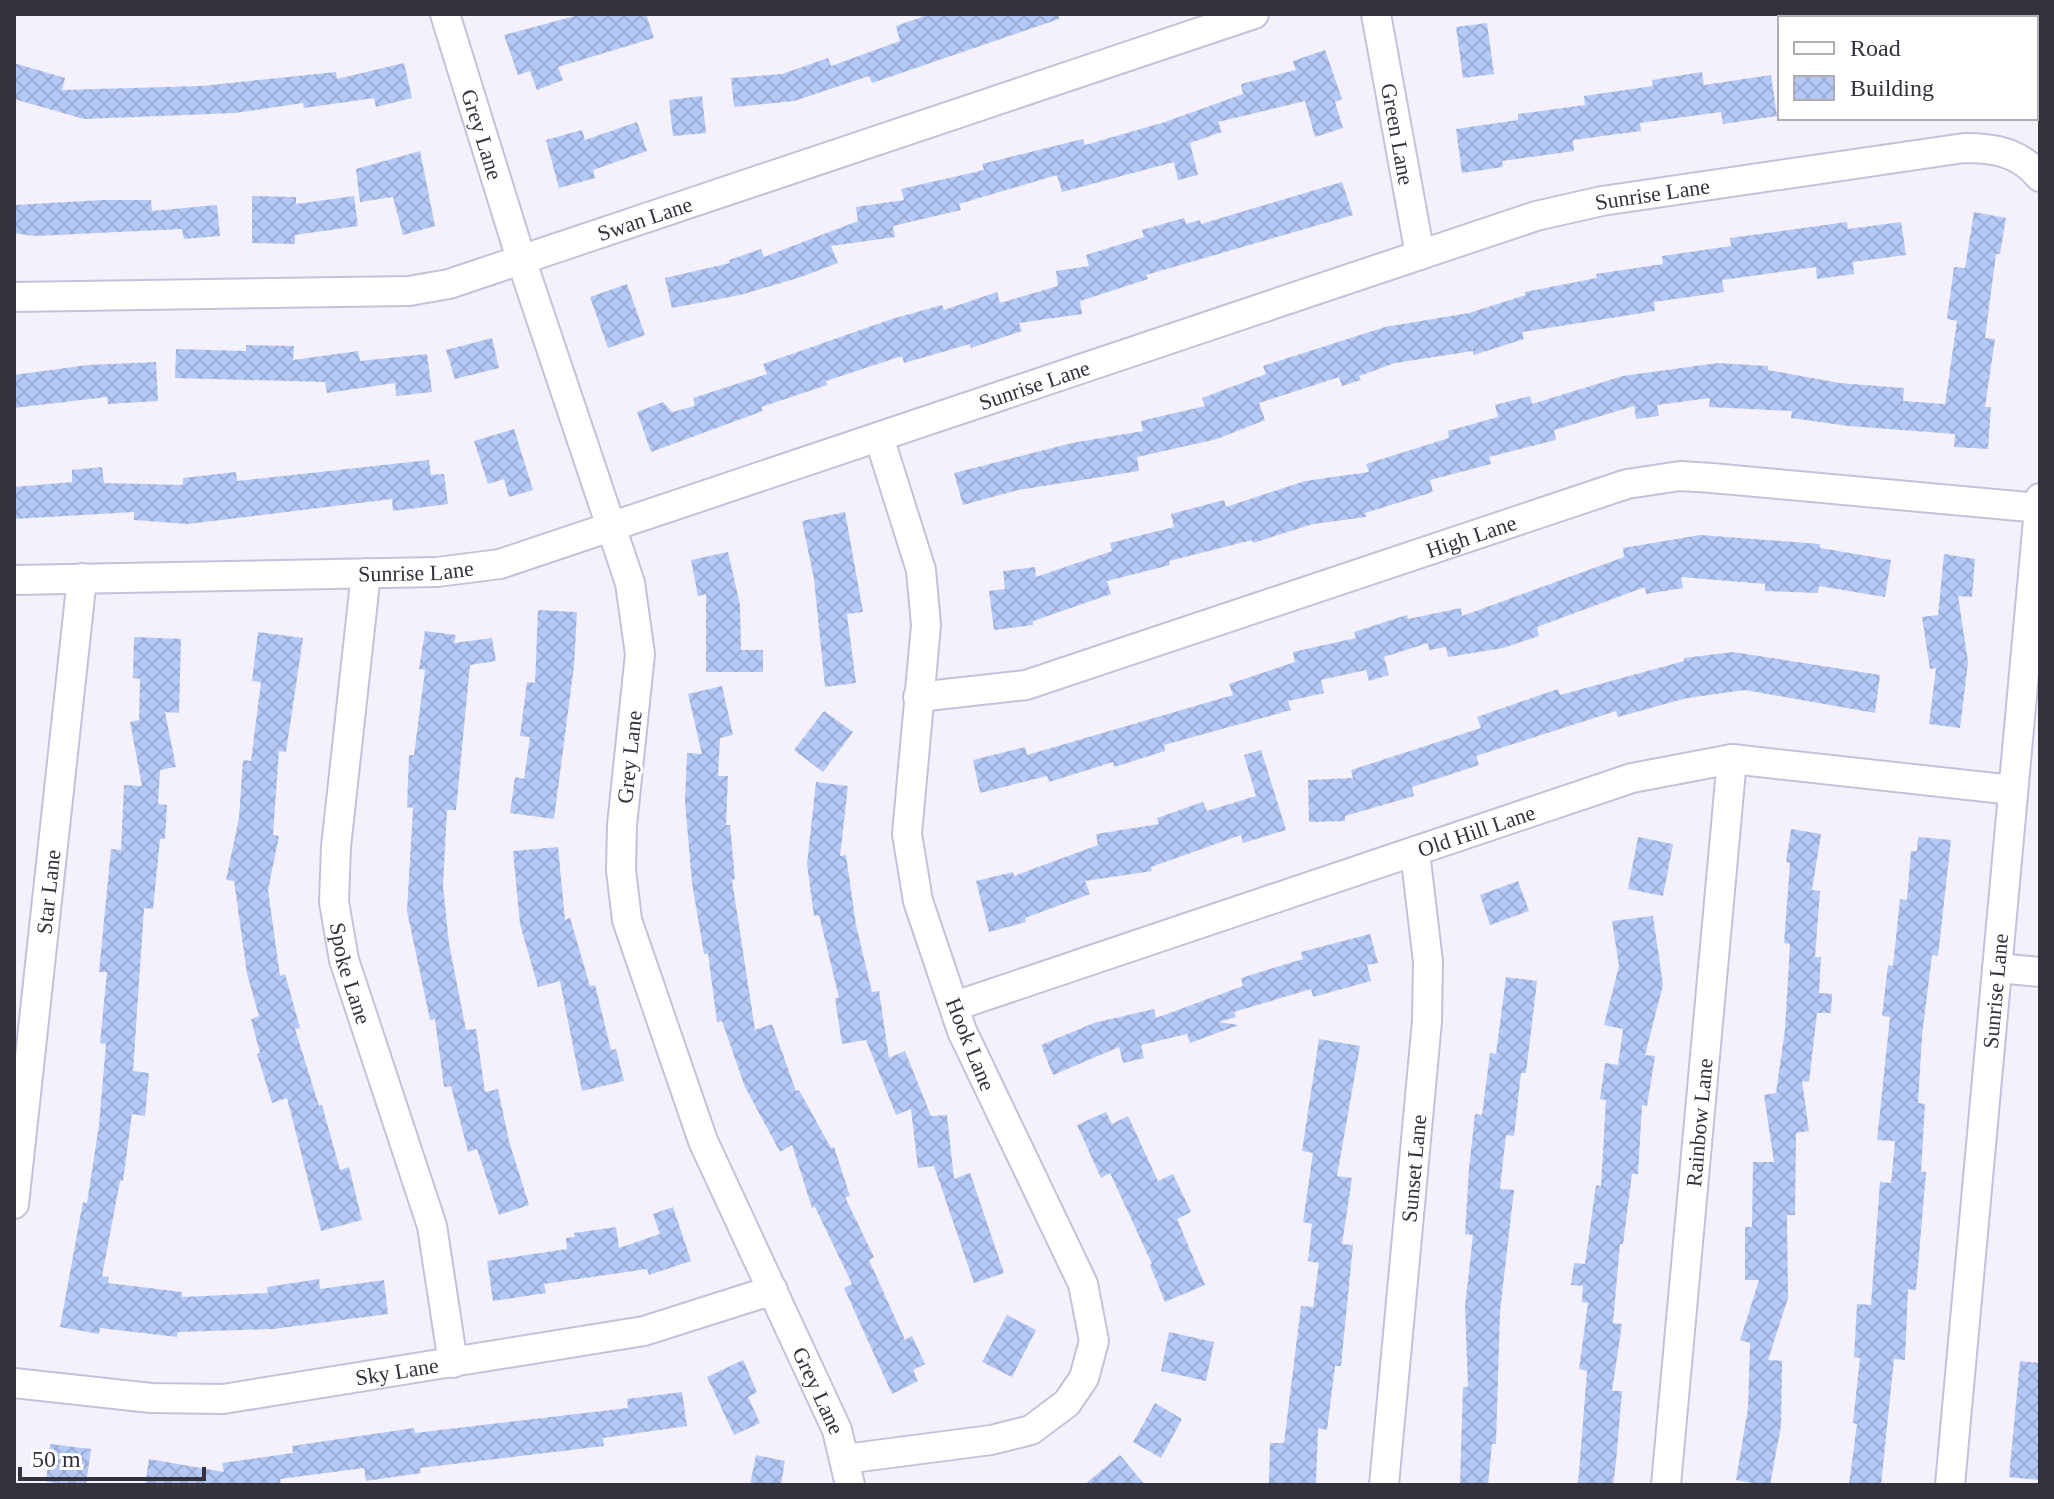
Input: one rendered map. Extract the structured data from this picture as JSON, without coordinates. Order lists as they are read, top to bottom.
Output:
{
  "streets": {
    "street": [
      "Grey Lane",
      "Green Lane",
      "Sunrise Lane",
      "Swan Lane",
      "High Lane",
      "Old Hill Lane",
      "Star Lane",
      "Spoke Lane",
      "Hook Lane",
      "Rainbow Lane",
      "Sunset Lane",
      "Sky Lane"
    ]
  },
  "crossings": [
    ["Grey Lane", "Sunrise Lane"],
    ["Grey Lane", "Swan Lane"],
    ["Grey Lane", "Hook Lane"],
    ["Grey Lane", "Sky Lane"],
    ["Green Lane", "Sunrise Lane"],
    ["Sunrise Lane", "High Lane"],
    ["Sunrise Lane", "Old Hill Lane"],
    ["Sunrise Lane", "Star Lane"],
    ["Sunrise Lane", "Spoke Lane"],
    ["Sunrise Lane", "Hook Lane"],
    ["High Lane", "Hook Lane"],
    ["Old Hill Lane", "Hook Lane"],
    ["Old Hill Lane", "Rainbow Lane"],
    ["Old Hill Lane", "Sunset Lane"],
    ["Spoke Lane", "Sky Lane"]
  ],
  "legend": ["Road", "Building"],
  "scale_bar": "50 m"
}
